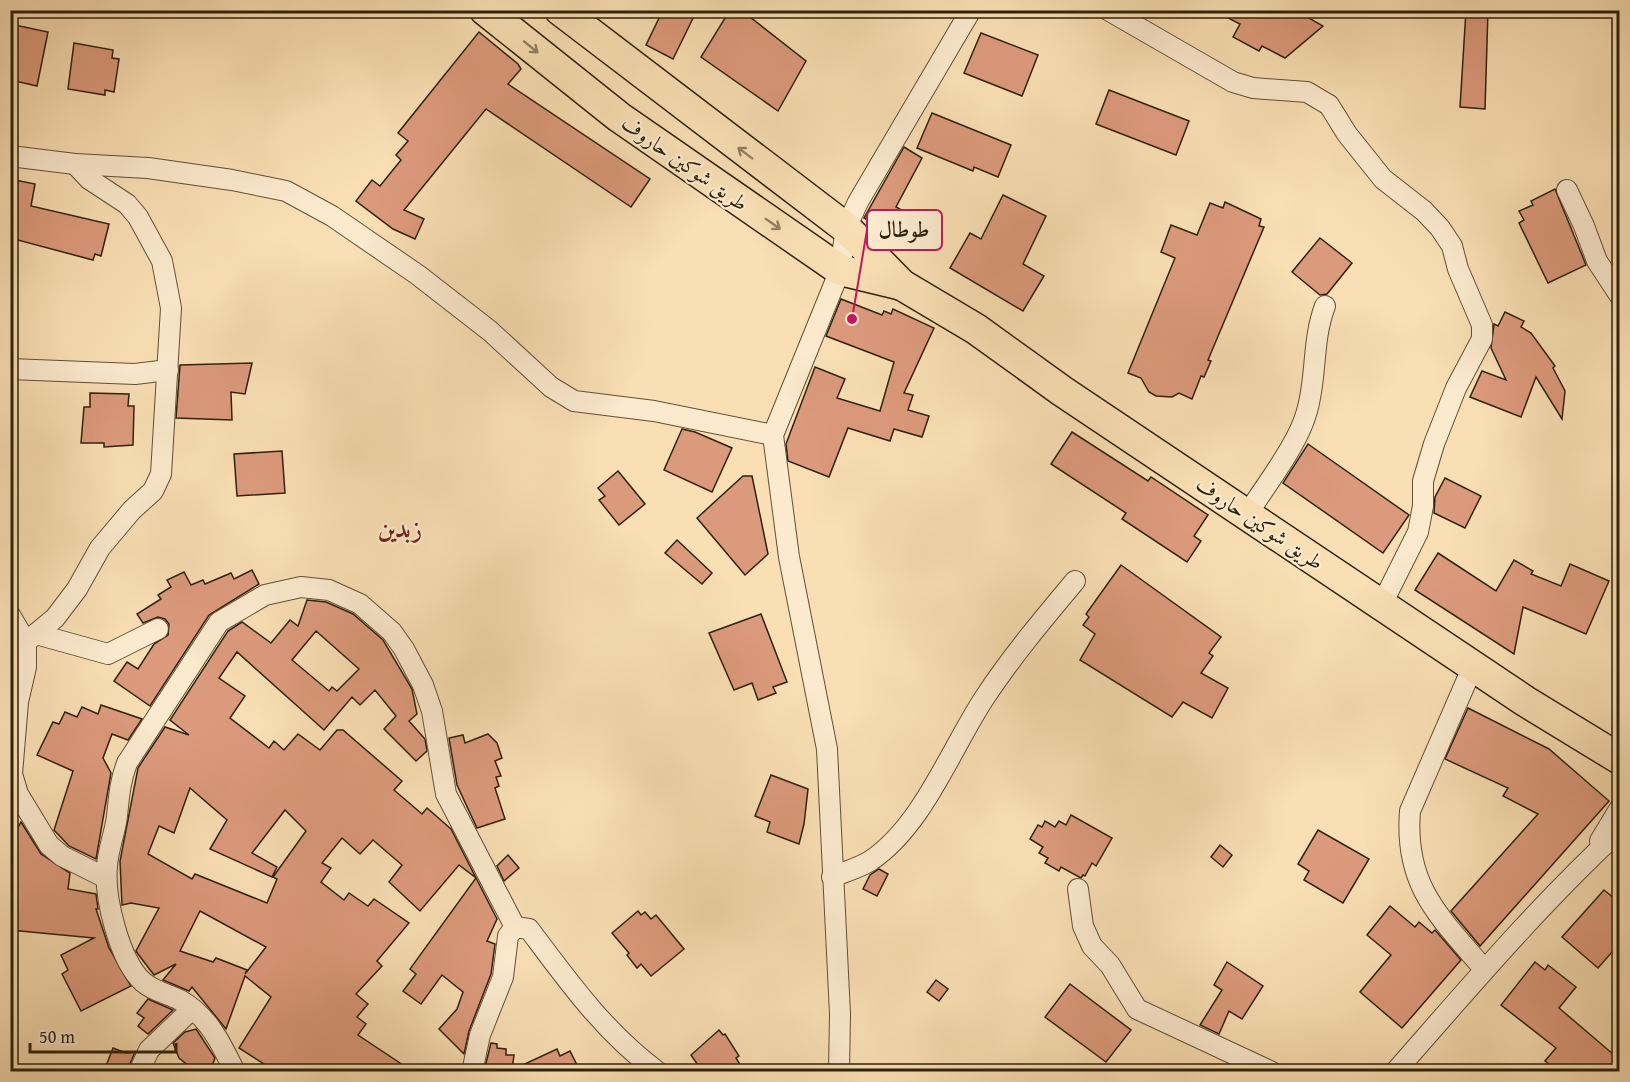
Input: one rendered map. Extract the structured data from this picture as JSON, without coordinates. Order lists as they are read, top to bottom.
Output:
{
  "streets": {
    "main road": ["طريق شوكين حاروف"]
  },
  "districts": ["زبدين"],
  "places": ["طوطال"],
  "scale_bar": "50 m"
}
